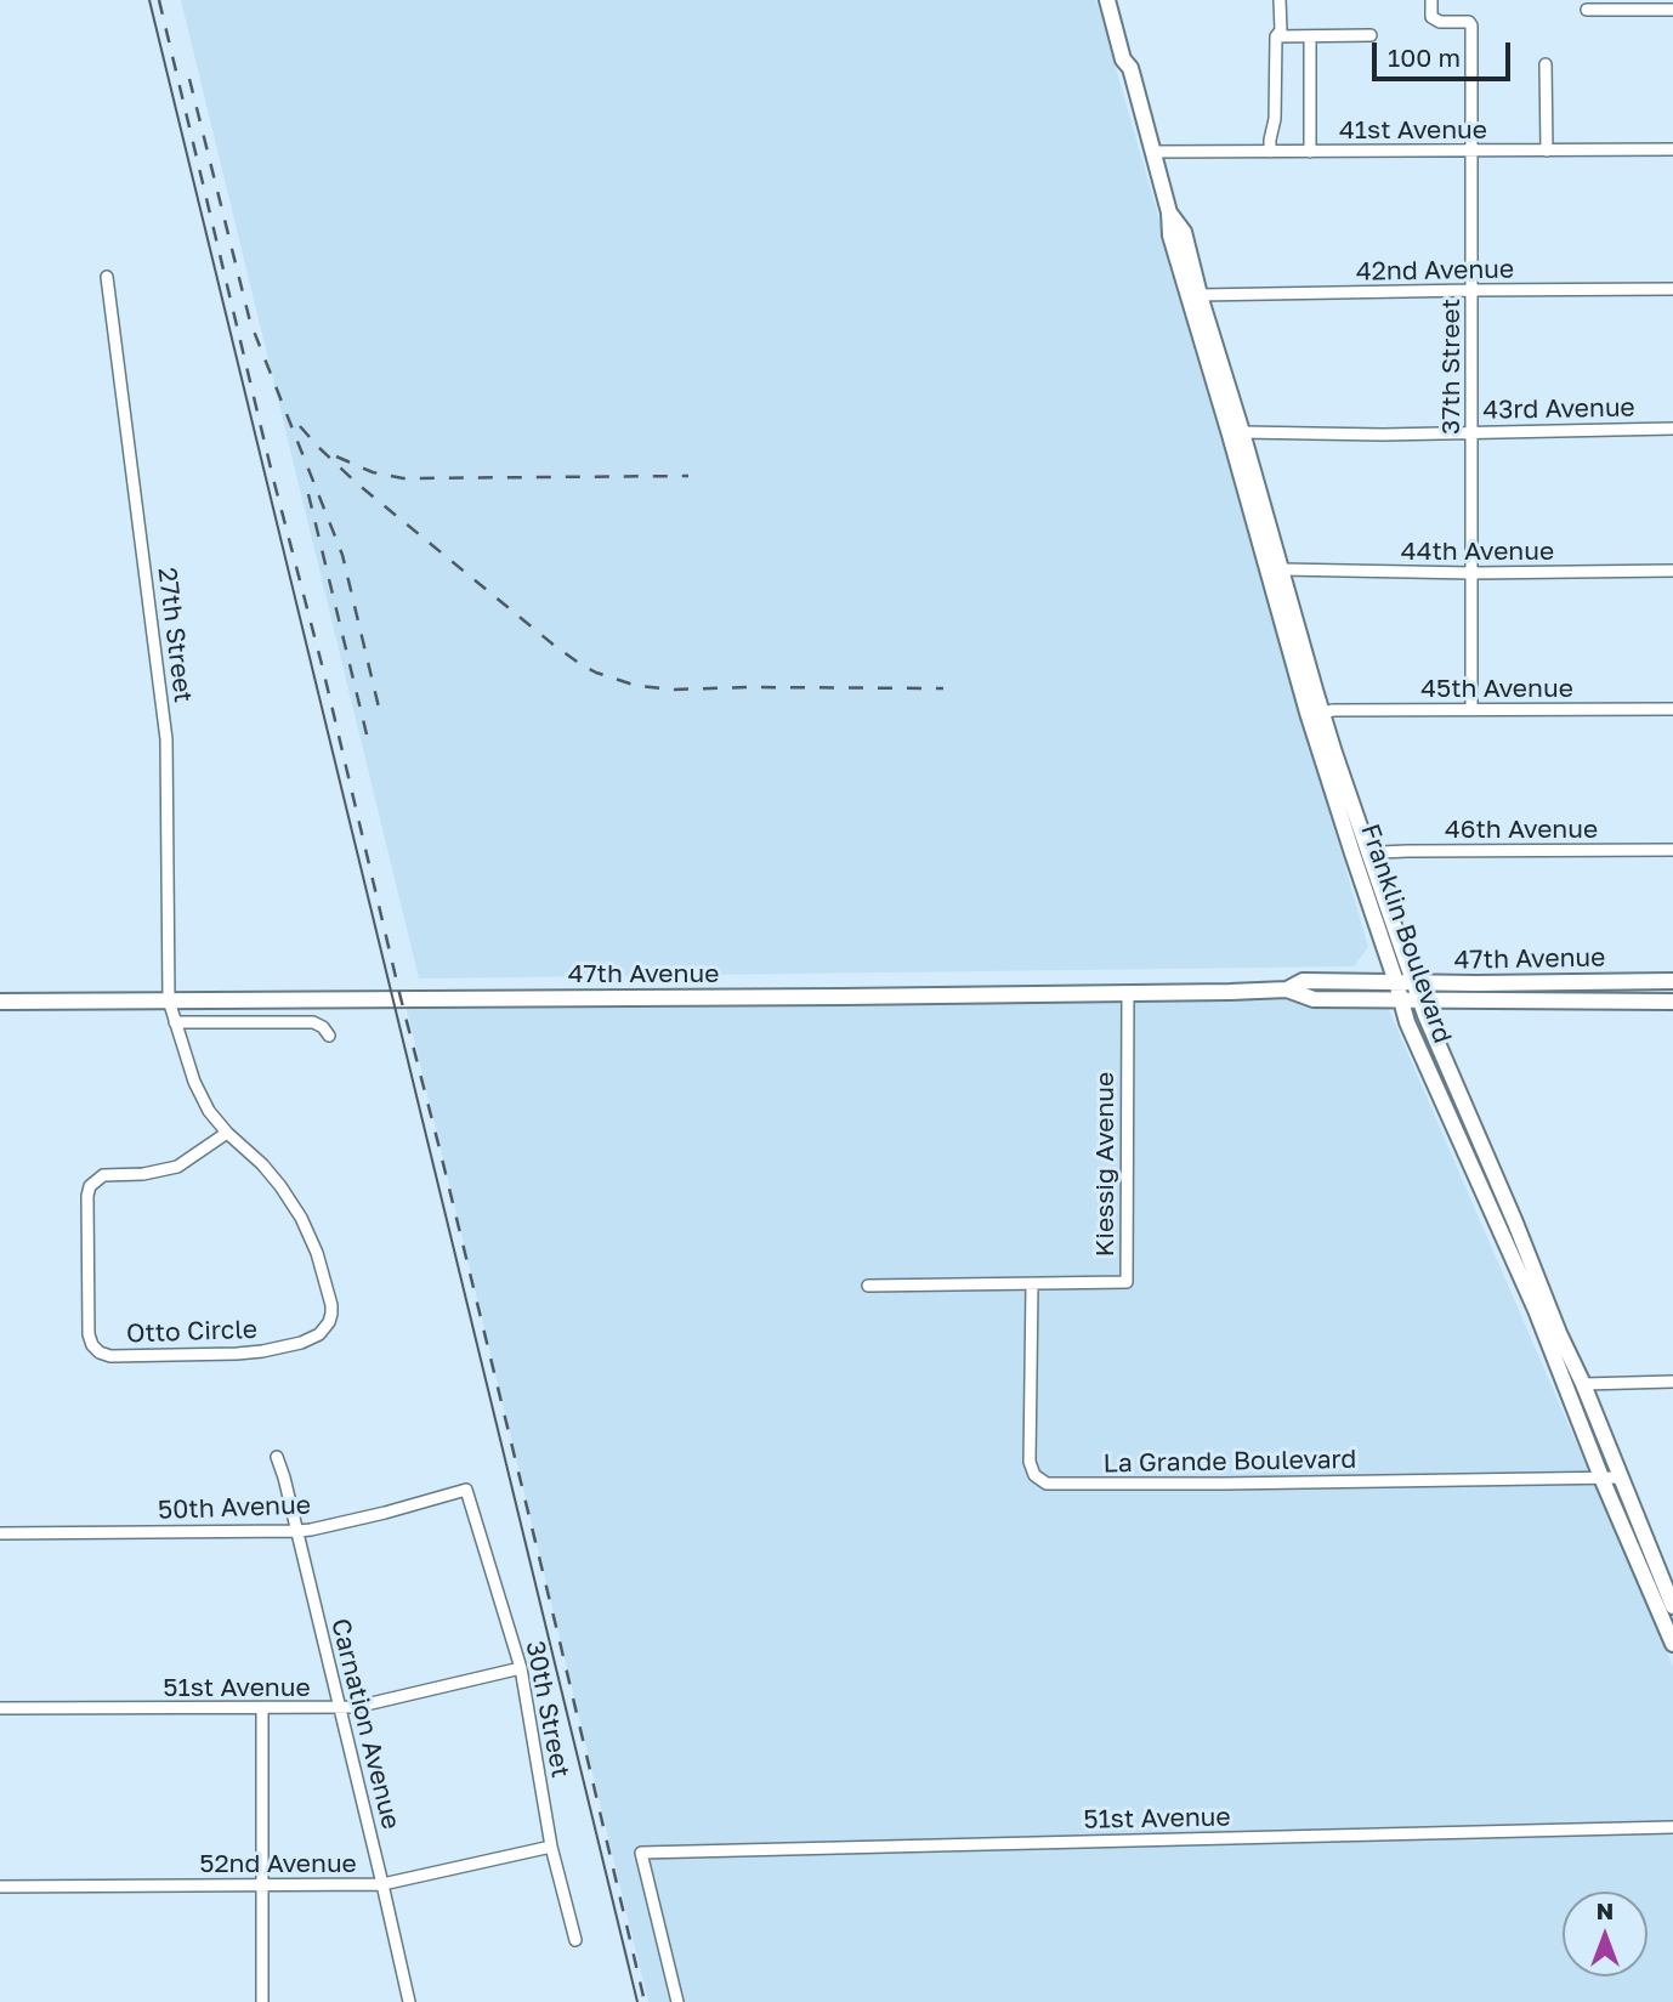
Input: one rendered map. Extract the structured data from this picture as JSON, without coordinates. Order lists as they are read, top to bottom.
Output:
{
  "streets": {
    "main road": ["Franklin Boulevard", "47th Avenue"],
    "street": [
      "41st Avenue",
      "42nd Avenue",
      "37th Street",
      "43rd Avenue",
      "44th Avenue",
      "27th Street",
      "45th Avenue",
      "46th Avenue",
      "Kiessig Avenue",
      "Otto Circle",
      "La Grande Boulevard",
      "50th Avenue",
      "51st Avenue",
      "30th Street",
      "Carnation Avenue",
      "52nd Avenue"
    ]
  },
  "crossings": [
    ["41st Avenue", "37th Street"],
    ["41st Avenue", "Franklin Boulevard"],
    ["42nd Avenue", "37th Street"],
    ["42nd Avenue", "Franklin Boulevard"],
    ["37th Street", "43rd Avenue"],
    ["37th Street", "44th Avenue"],
    ["37th Street", "45th Avenue"],
    ["43rd Avenue", "Franklin Boulevard"],
    ["44th Avenue", "Franklin Boulevard"],
    ["27th Street", "47th Avenue"],
    ["27th Street", "Otto Circle"],
    ["45th Avenue", "Franklin Boulevard"],
    ["46th Avenue", "Franklin Boulevard"],
    ["Franklin Boulevard", "47th Avenue"],
    ["Franklin Boulevard", "La Grande Boulevard"],
    ["47th Avenue", "Kiessig Avenue"],
    ["47th Avenue", "Otto Circle"],
    ["Kiessig Avenue", "La Grande Boulevard"],
    ["50th Avenue", "30th Street"],
    ["50th Avenue", "Carnation Avenue"],
    ["51st Avenue", "30th Street"],
    ["51st Avenue", "Carnation Avenue"],
    ["30th Street", "52nd Avenue"],
    ["Carnation Avenue", "52nd Avenue"]
  ],
  "scale_bar": "100 m",
  "north": "top"
}
